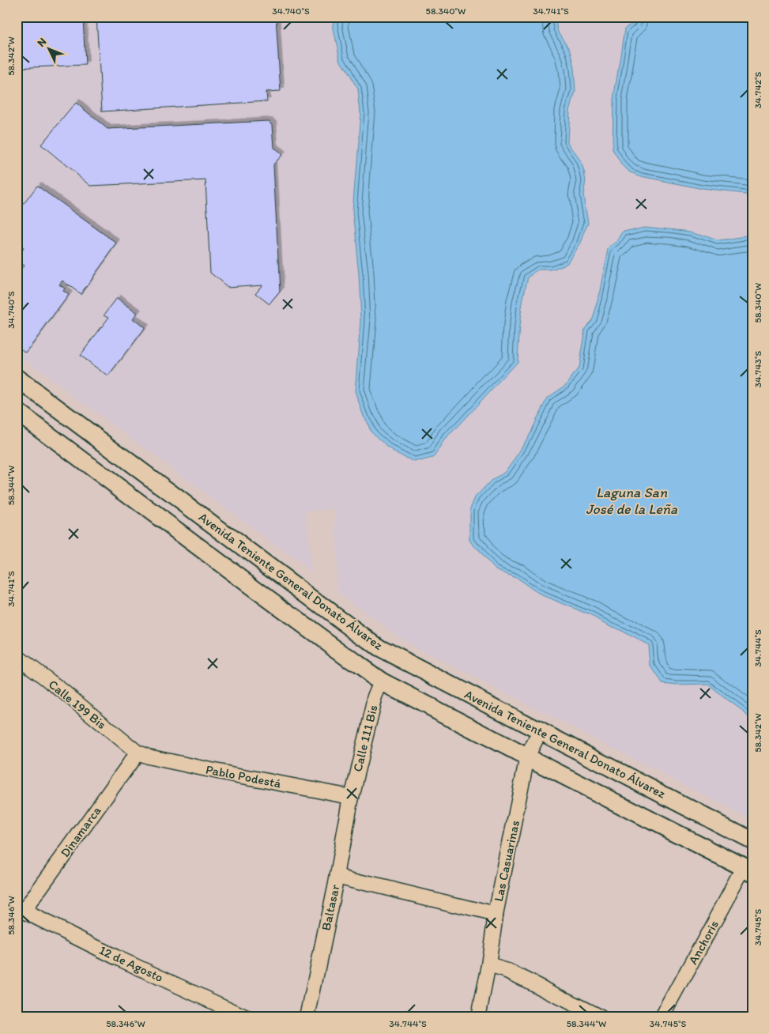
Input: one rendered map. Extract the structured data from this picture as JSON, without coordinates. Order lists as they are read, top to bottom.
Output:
{
  "streets": {
    "main road": ["Avenida Teniente General Donato Álvarez"],
    "street": [
      "Calle 199 Bis",
      "Calle 111 Bis",
      "Pablo Podestá",
      "Dinamarca",
      "Las Casuarinas",
      "Baltasar",
      "Anchoris",
      "12 de Agosto"
    ]
  },
  "crossings": [
    ["Avenida Teniente General Donato Álvarez", "Calle 111 Bis"],
    ["Avenida Teniente General Donato Álvarez", "Las Casuarinas"],
    ["Avenida Teniente General Donato Álvarez", "Anchoris"],
    ["Calle 199 Bis", "Pablo Podestá"],
    ["Calle 199 Bis", "Dinamarca"],
    ["Calle 111 Bis", "Pablo Podestá"],
    ["Calle 111 Bis", "Baltasar"],
    ["Pablo Podestá", "Dinamarca"],
    ["Pablo Podestá", "Baltasar"],
    ["Dinamarca", "12 de Agosto"]
  ],
  "water": ["Laguna San José de la Leña"],
  "north": "top left",
  "coordinates": [
    "34.740°S",
    "58.340°W",
    "34.741°S",
    "58.342°W",
    "34.742°S",
    "34.743°S",
    "58.344°W",
    "34.744°S",
    "58.346°W",
    "34.745°S"
  ]
}
